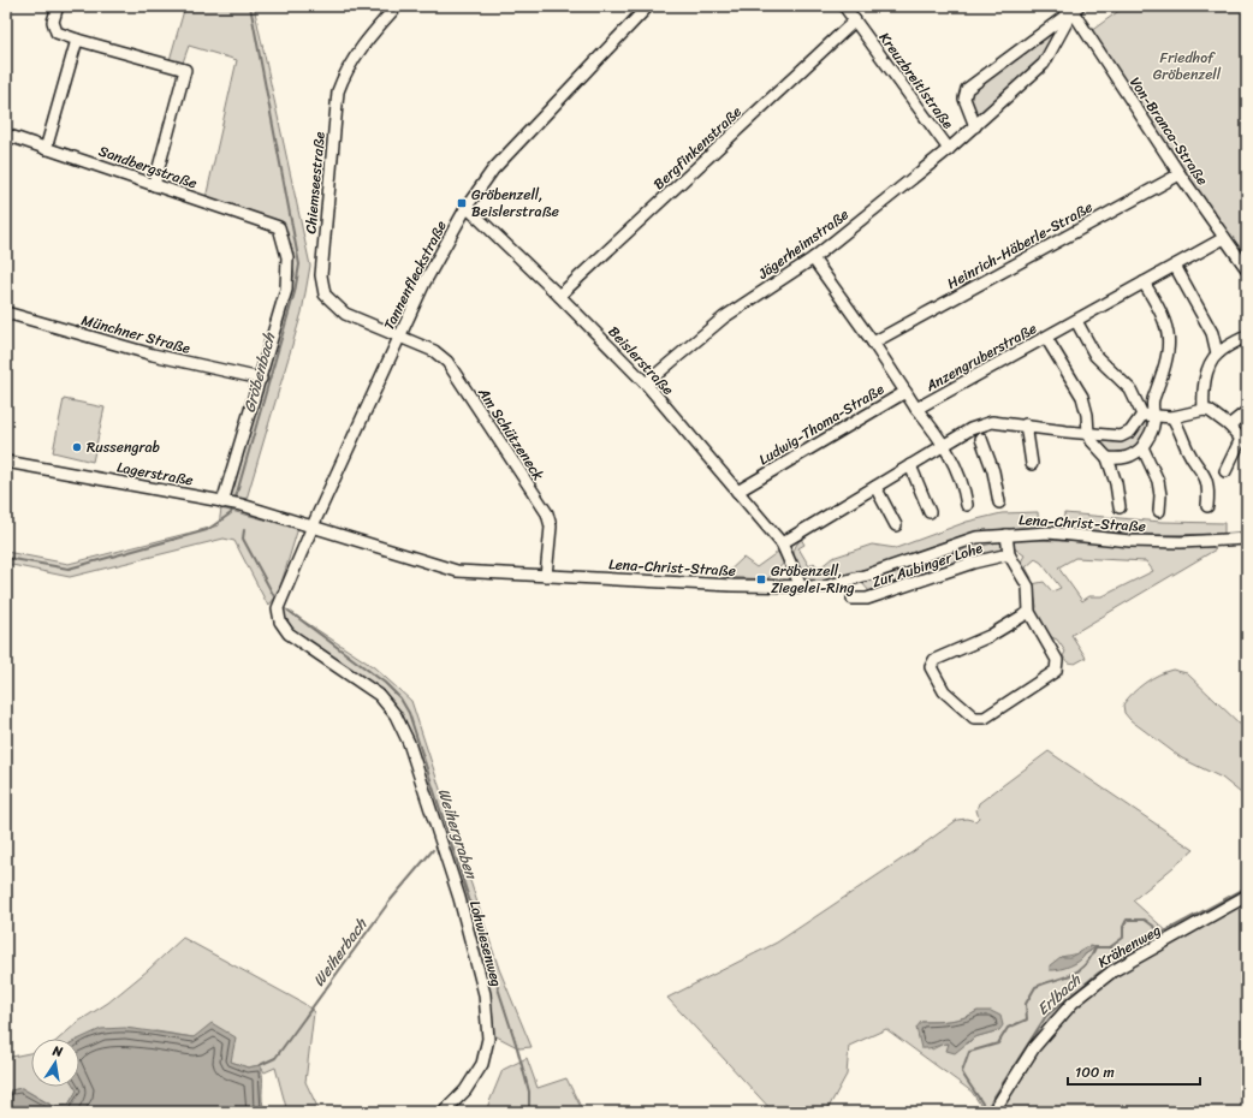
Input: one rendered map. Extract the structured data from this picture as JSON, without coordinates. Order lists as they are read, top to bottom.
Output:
{
  "streets": {
    "street": [
      "Kreuzbreitlstraße",
      "Von-Branca-Straße",
      "Bergfinkenstraße",
      "Sandbergstraße",
      "Chiemseestraße",
      "Jägerheimstraße",
      "Heinrich-Häberle-Straße",
      "Tannenfleckstraße",
      "Münchner Straße",
      "Anzengruberstraße",
      "Beislerstraße",
      "Ludwig-Thoma-Straße",
      "Am Schützeneck",
      "Lagerstraße",
      "Lena-Christ-Straße",
      "Zur Aubinger Lohe",
      "Lohwiesenweg",
      "Krähenweg"
    ]
  },
  "crossings": [
    ["Kreuzbreitlstraße", "Bergfinkenstraße"],
    ["Kreuzbreitlstraße", "Jägerheimstraße"],
    ["Von-Branca-Straße", "Jägerheimstraße"],
    ["Von-Branca-Straße", "Heinrich-Häberle-Straße"],
    ["Von-Branca-Straße", "Anzengruberstraße"],
    ["Bergfinkenstraße", "Beislerstraße"],
    ["Sandbergstraße", "Münchner Straße"],
    ["Chiemseestraße", "Tannenfleckstraße"],
    ["Chiemseestraße", "Am Schützeneck"],
    ["Jägerheimstraße", "Beislerstraße"],
    ["Jägerheimstraße", "Ludwig-Thoma-Straße"],
    ["Heinrich-Häberle-Straße", "Ludwig-Thoma-Straße"],
    ["Tannenfleckstraße", "Beislerstraße"],
    ["Tannenfleckstraße", "Am Schützeneck"],
    ["Tannenfleckstraße", "Lena-Christ-Straße"],
    ["Tannenfleckstraße", "Lohwiesenweg"],
    ["Anzengruberstraße", "Ludwig-Thoma-Straße"],
    ["Anzengruberstraße", "Lena-Christ-Straße"],
    ["Beislerstraße", "Ludwig-Thoma-Straße"],
    ["Beislerstraße", "Lena-Christ-Straße"],
    ["Am Schützeneck", "Lena-Christ-Straße"],
    ["Lagerstraße", "Lena-Christ-Straße"],
    ["Lena-Christ-Straße", "Lohwiesenweg"]
  ],
  "water": [
    "Gröbenbach",
    "Weihergraben",
    "Weiherbach",
    "Erlbach"
  ],
  "parks": ["Friedhof Gröbenzell"],
  "places": {
    "transit": ["Gröbenzell, Beislerstraße", "Gröbenzell, Ziegelei-Ring"],
    "other": ["Russengrab"]
  },
  "scale_bar": "100 m",
  "north": "top"
}
